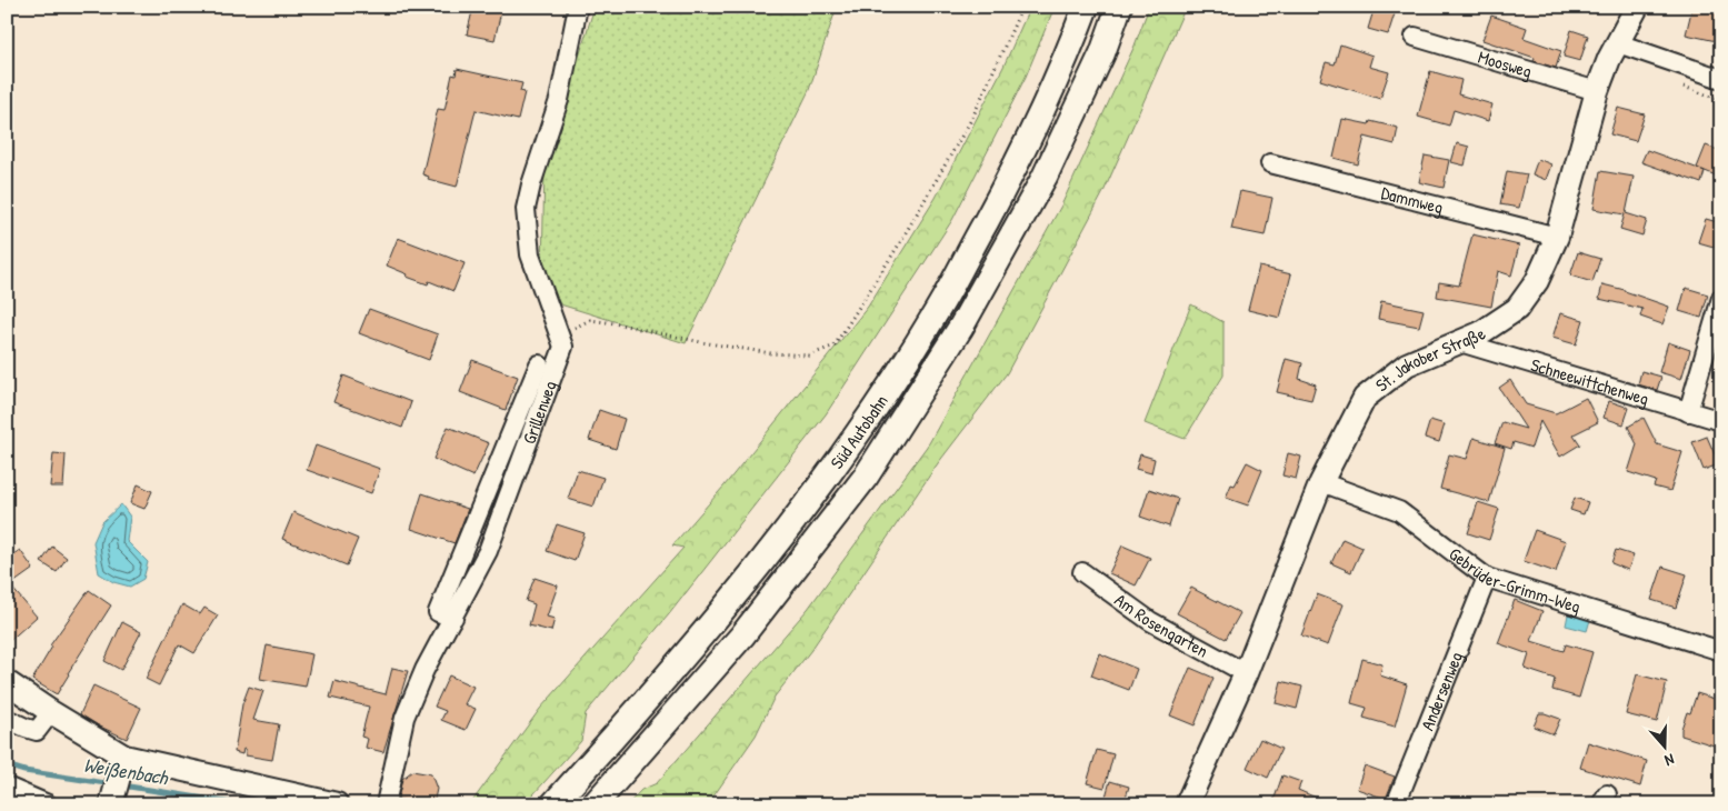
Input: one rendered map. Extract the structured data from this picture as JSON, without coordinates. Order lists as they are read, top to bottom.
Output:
{
  "streets": {
    "highway": ["Süd Autobahn"],
    "main road": ["St. Jakober Straße"],
    "street": [
      "Moosweg",
      "Dammweg",
      "Schneewittchenweg",
      "Grillenweg",
      "Gebrüder-Grimm-Weg",
      "Am Rosengarten",
      "Andersenweg"
    ]
  },
  "crossings": [
    ["Moosweg", "St. Jakober Straße"],
    ["Dammweg", "St. Jakober Straße"],
    ["St. Jakober Straße", "Schneewittchenweg"],
    ["St. Jakober Straße", "Gebrüder-Grimm-Weg"],
    ["St. Jakober Straße", "Am Rosengarten"],
    ["Gebrüder-Grimm-Weg", "Andersenweg"]
  ],
  "water": ["Weißenbach"],
  "north": "bottom"
}
